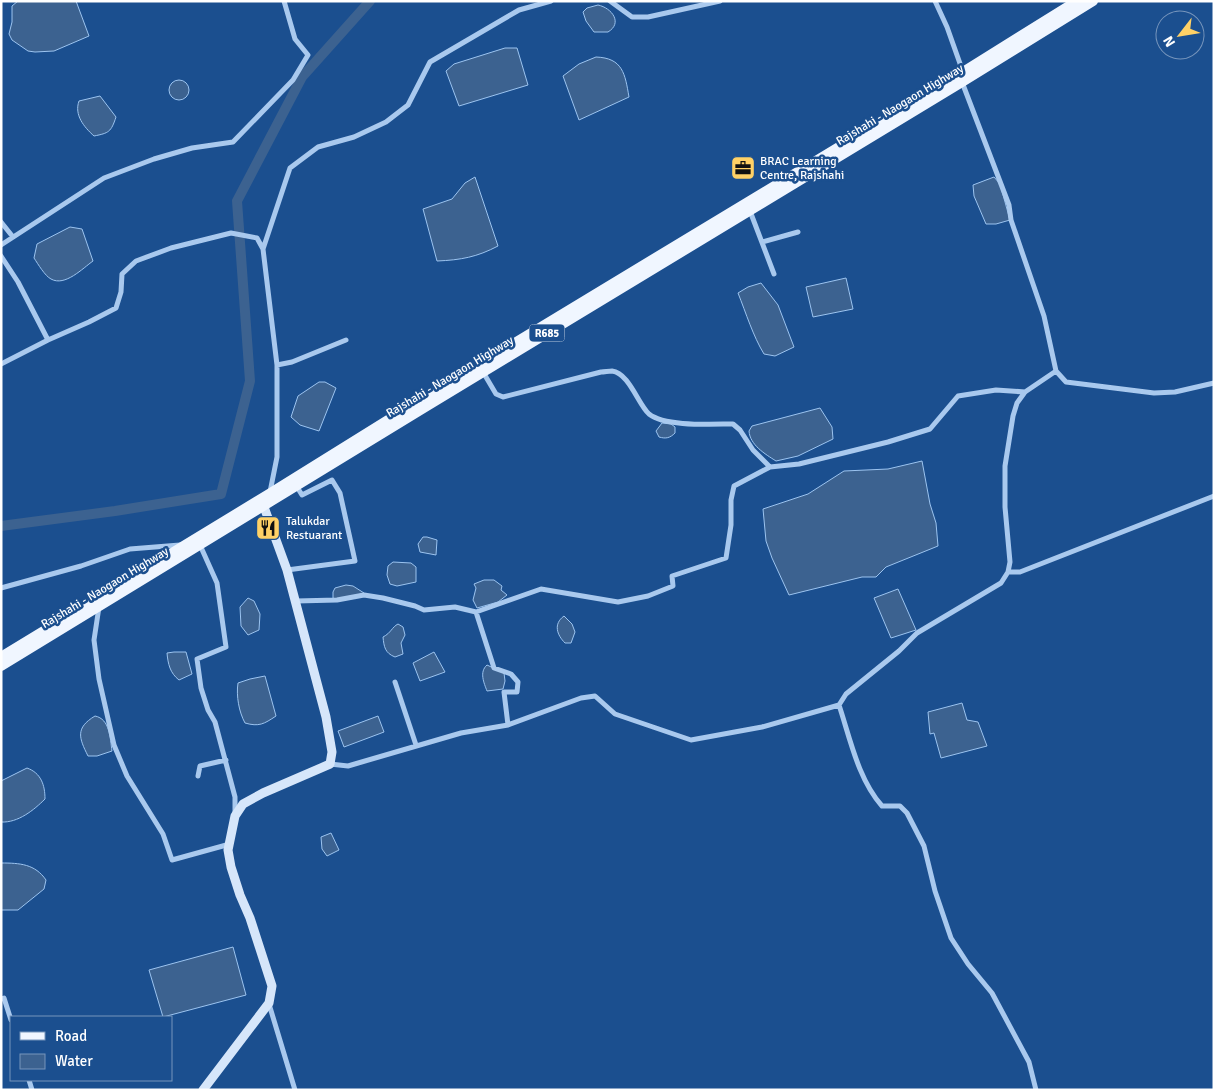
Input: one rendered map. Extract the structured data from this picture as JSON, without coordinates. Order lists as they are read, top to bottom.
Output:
{
  "streets": {
    "main road": ["Rajshahi - Naogaon Highway", "R685"]
  },
  "places": {
    "office": ["BRAC Learning Centre, Rajshahi"],
    "restaurant": ["Talukdar Restuarant"]
  },
  "legend": ["Road", "Water"],
  "north": "bottom left"
}
